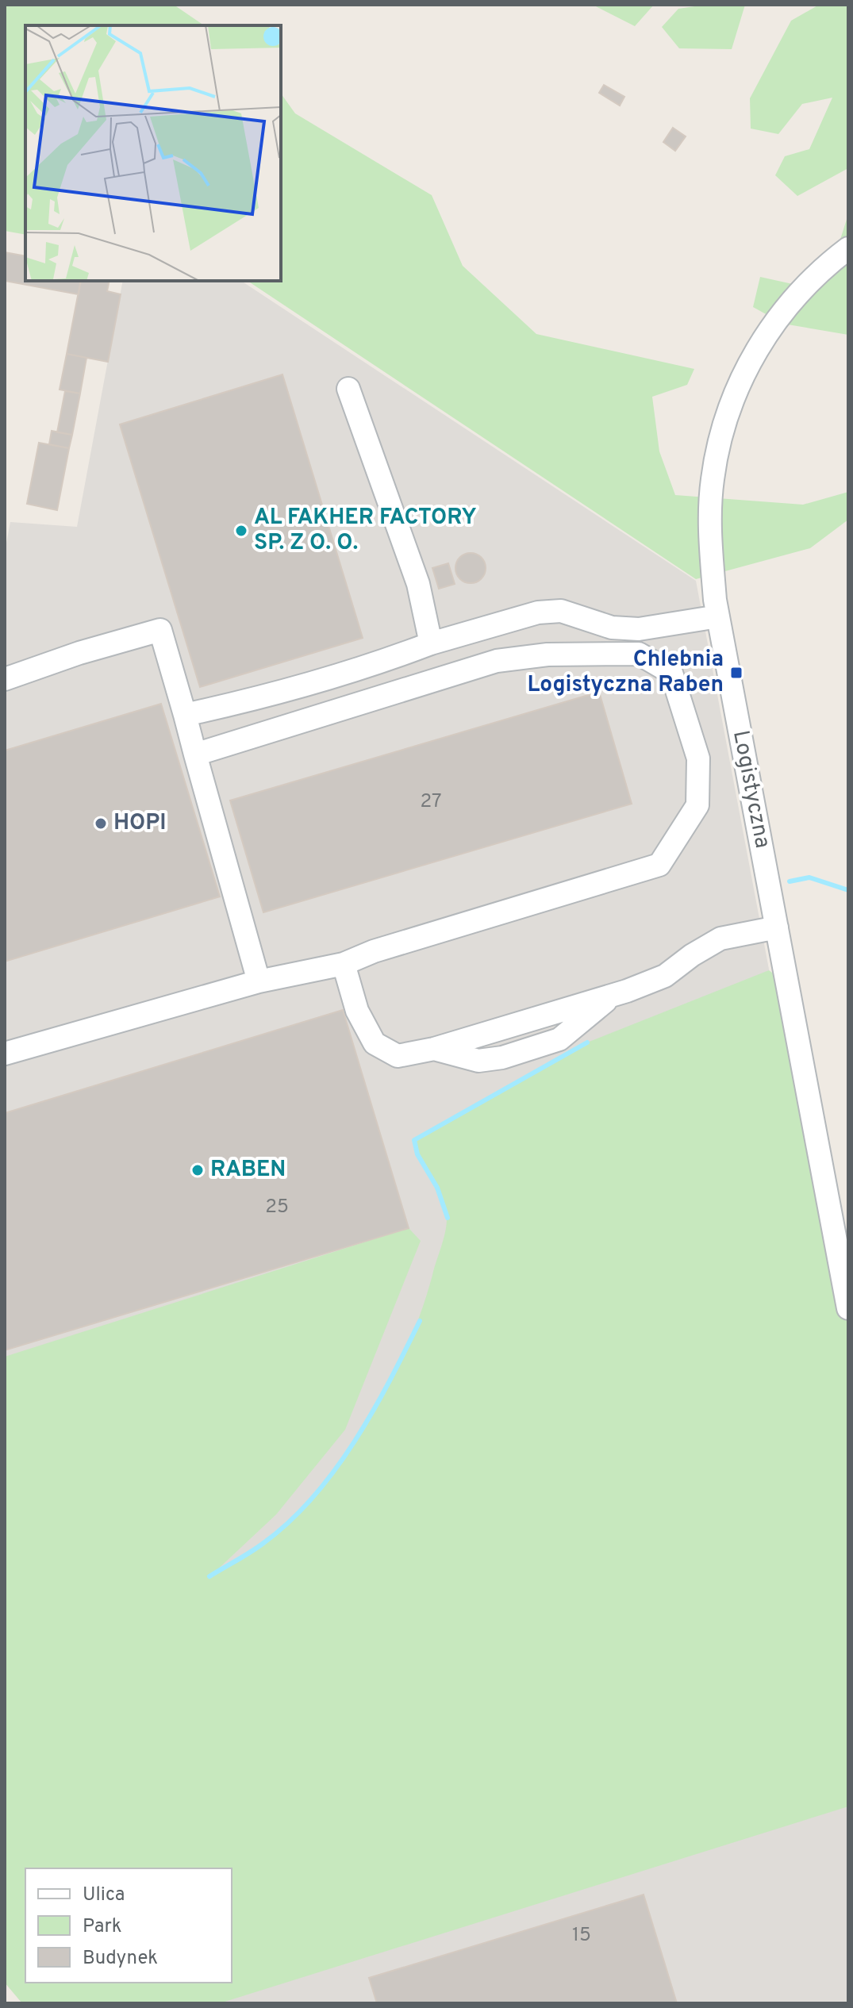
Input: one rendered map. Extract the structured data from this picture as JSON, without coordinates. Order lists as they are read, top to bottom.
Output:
{
  "streets": {
    "street": ["Logistyczna"]
  },
  "places": {
    "other": ["AL FAKHER FACTORY SP. Z O. O.", "HOPI", "RABEN"],
    "transit": ["Chlebnia Logistyczna Raben"]
  },
  "house_numbers": ["27", "25", "15"],
  "legend": ["Ulica", "Park", "Budynek"]
}
